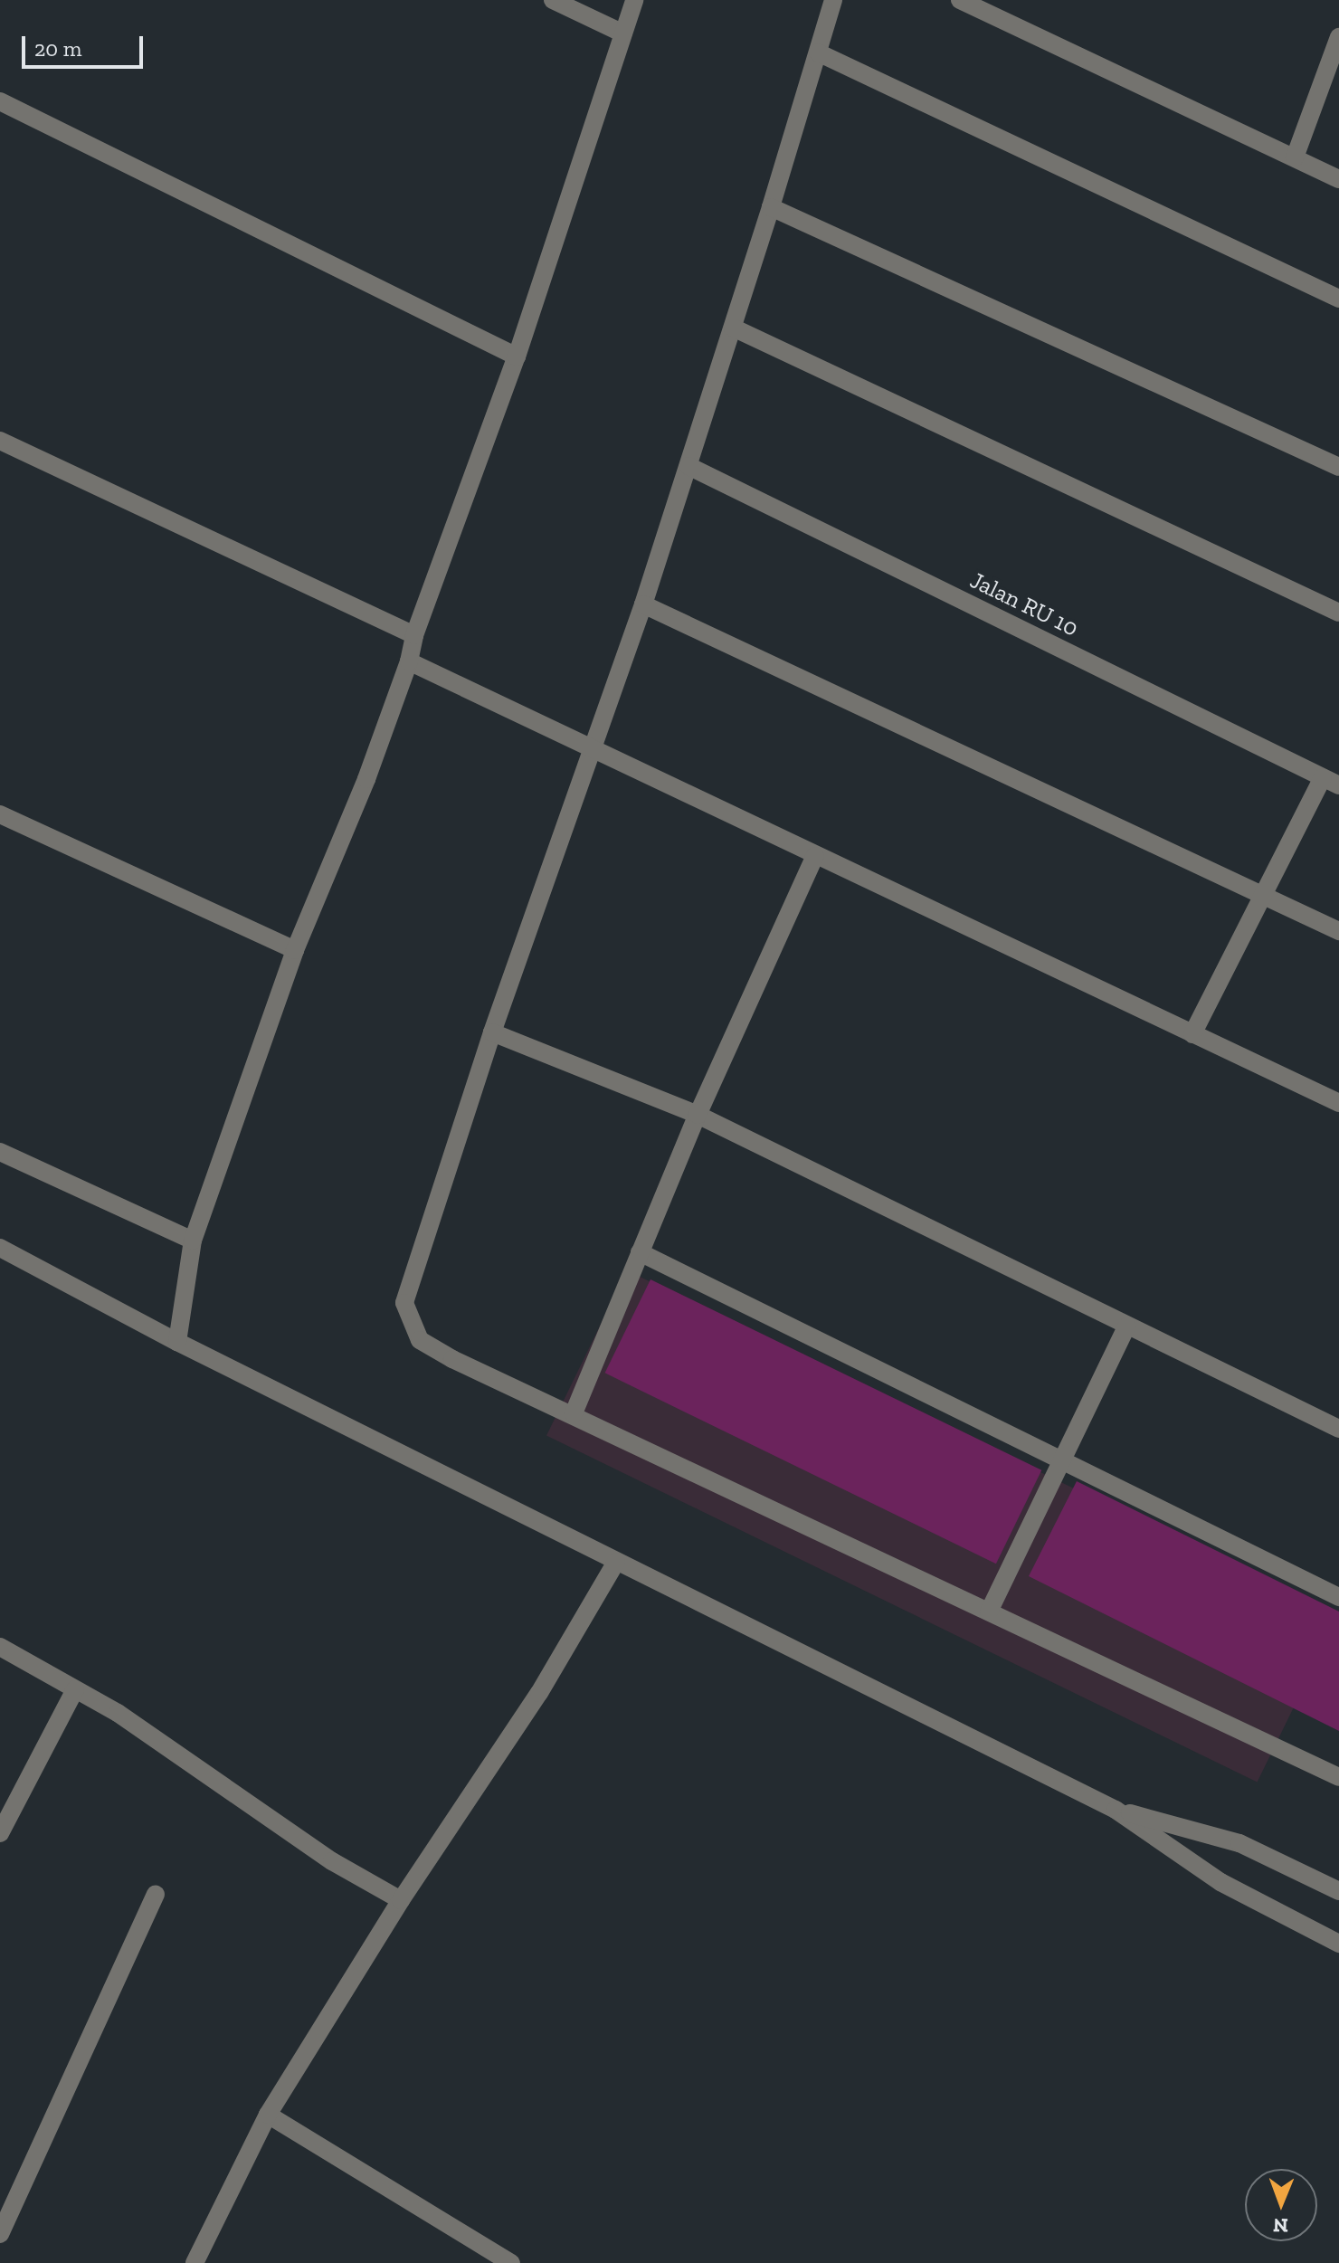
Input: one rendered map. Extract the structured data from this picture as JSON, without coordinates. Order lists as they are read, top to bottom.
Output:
{
  "streets": {
    "street": ["Jalan RU 10"]
  },
  "scale_bar": "20 m",
  "north": "bottom"
}
